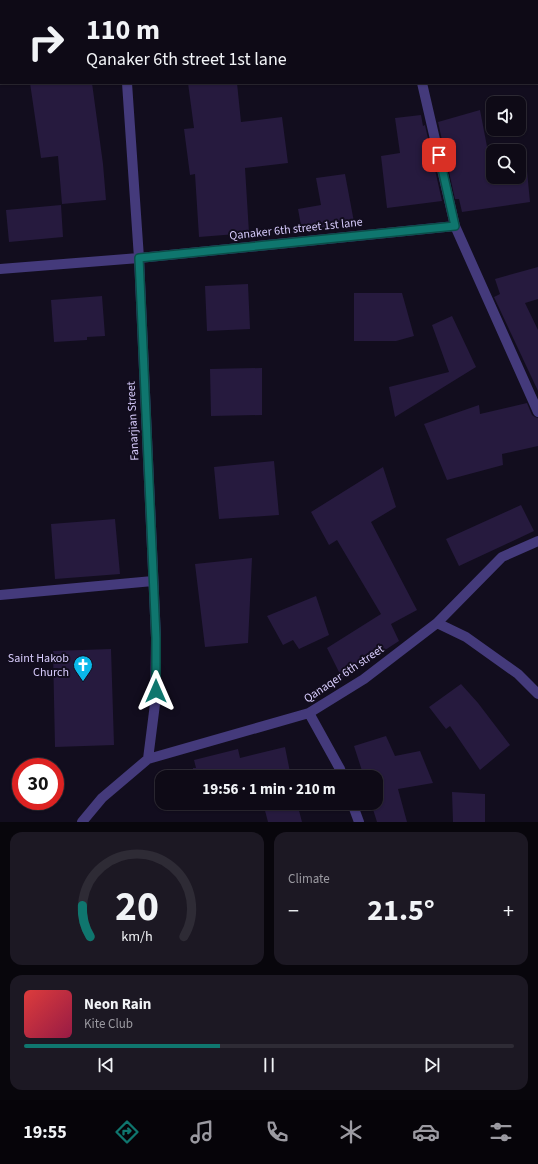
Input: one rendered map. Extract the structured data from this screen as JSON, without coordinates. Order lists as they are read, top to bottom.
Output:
{
  "streets": {
    "street": ["Qanaker 6th street 1st lane", "Fanarjian Street", "Qanaqer 6th street"]
  },
  "crossings": [
    ["Qanaker 6th street 1st lane", "Fanarjian Street"],
    ["Fanarjian Street", "Qanaqer 6th street"]
  ],
  "places": {
    "church": ["Saint Hakob Church"]
  },
  "page": {
    "turn": ["110 m", "Qanaker 6th street 1st lane"],
    "limit": "30",
    "trip": "19:56 · 1 min · 210 m",
    "tile": "Climate",
    "heat": ["−", "21.5°", "+"],
    "song": ["Neon Rain", "Kite Club"],
    "tabs": "19:55",
    "gauge": ["20", "km/h"]
  }
}
